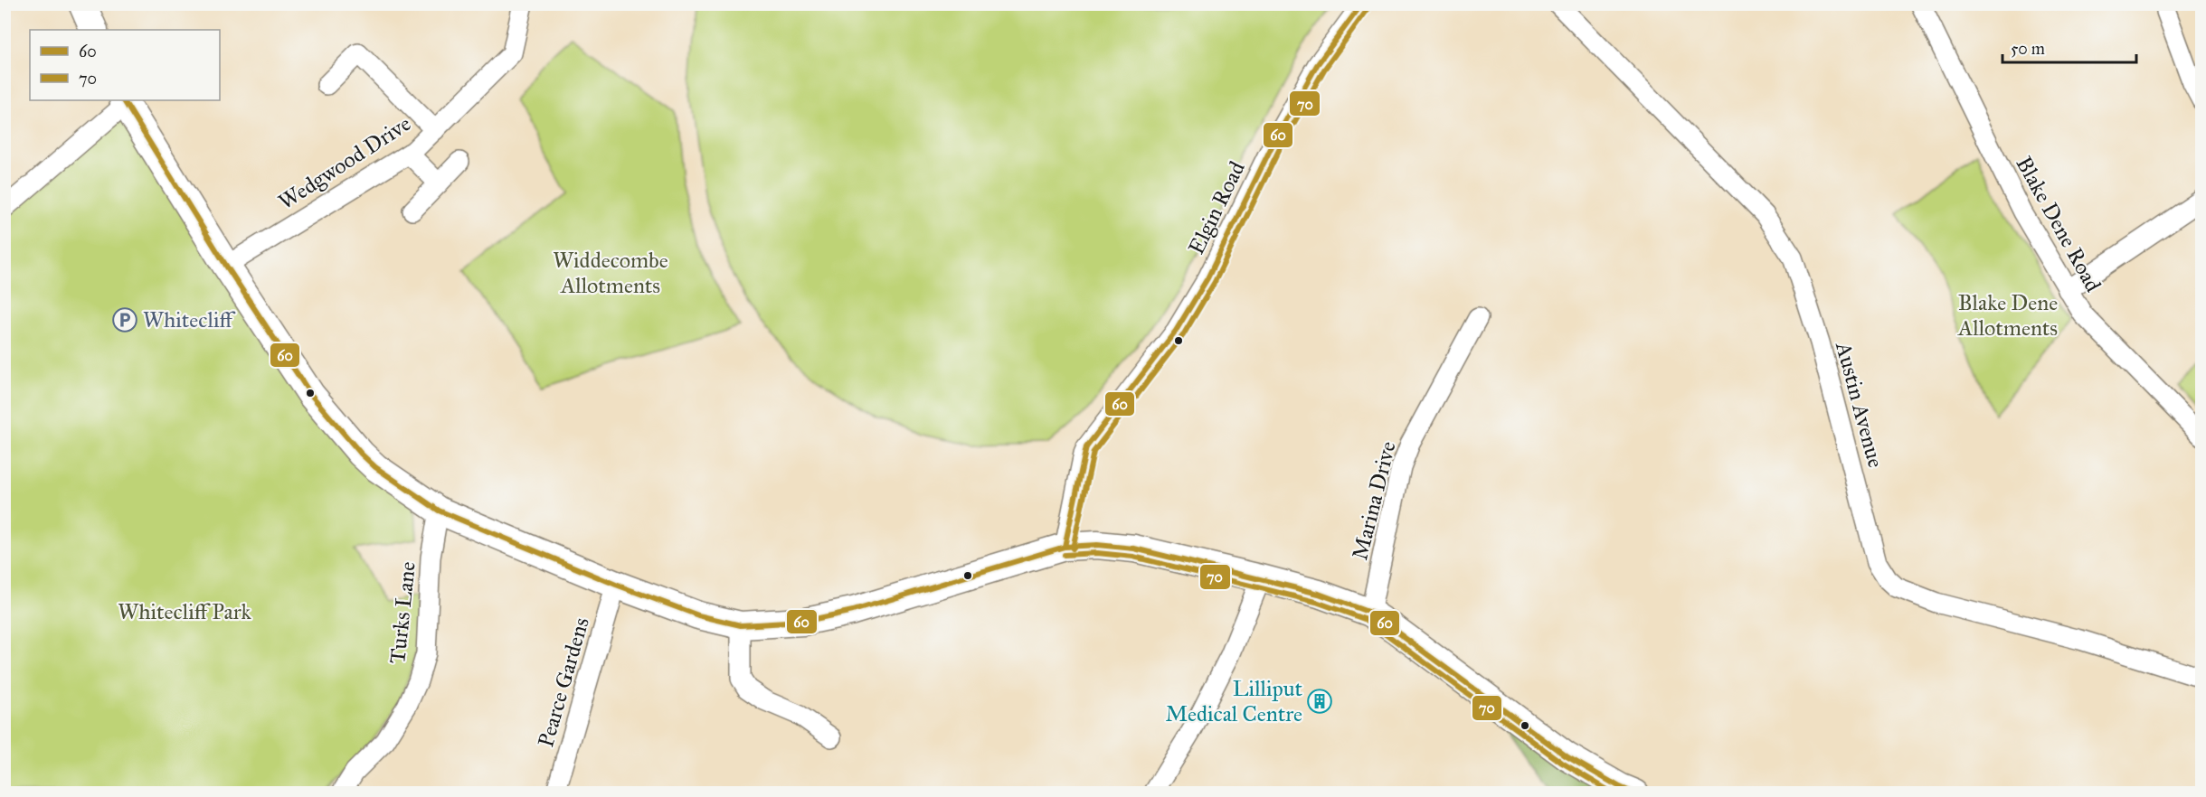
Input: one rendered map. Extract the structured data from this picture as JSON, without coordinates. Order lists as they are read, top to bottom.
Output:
{
  "streets": {
    "street": [
      "Wedgwood Drive",
      "Elgin Road",
      "Blake Dene Road",
      "Austin Avenue",
      "Marina Drive",
      "Turks Lane",
      "Pearce Gardens"
    ]
  },
  "parks": ["Widdecombe Allotments", "Blake Dene Allotments", "Whitecliff Park"],
  "places": {
    "parking": ["Whitecliff"],
    "building": ["Lilliput Medical Centre"]
  },
  "lines": ["transit line 60", "transit line 70"],
  "legend": ["60", "70"],
  "scale_bar": "50 m"
}
